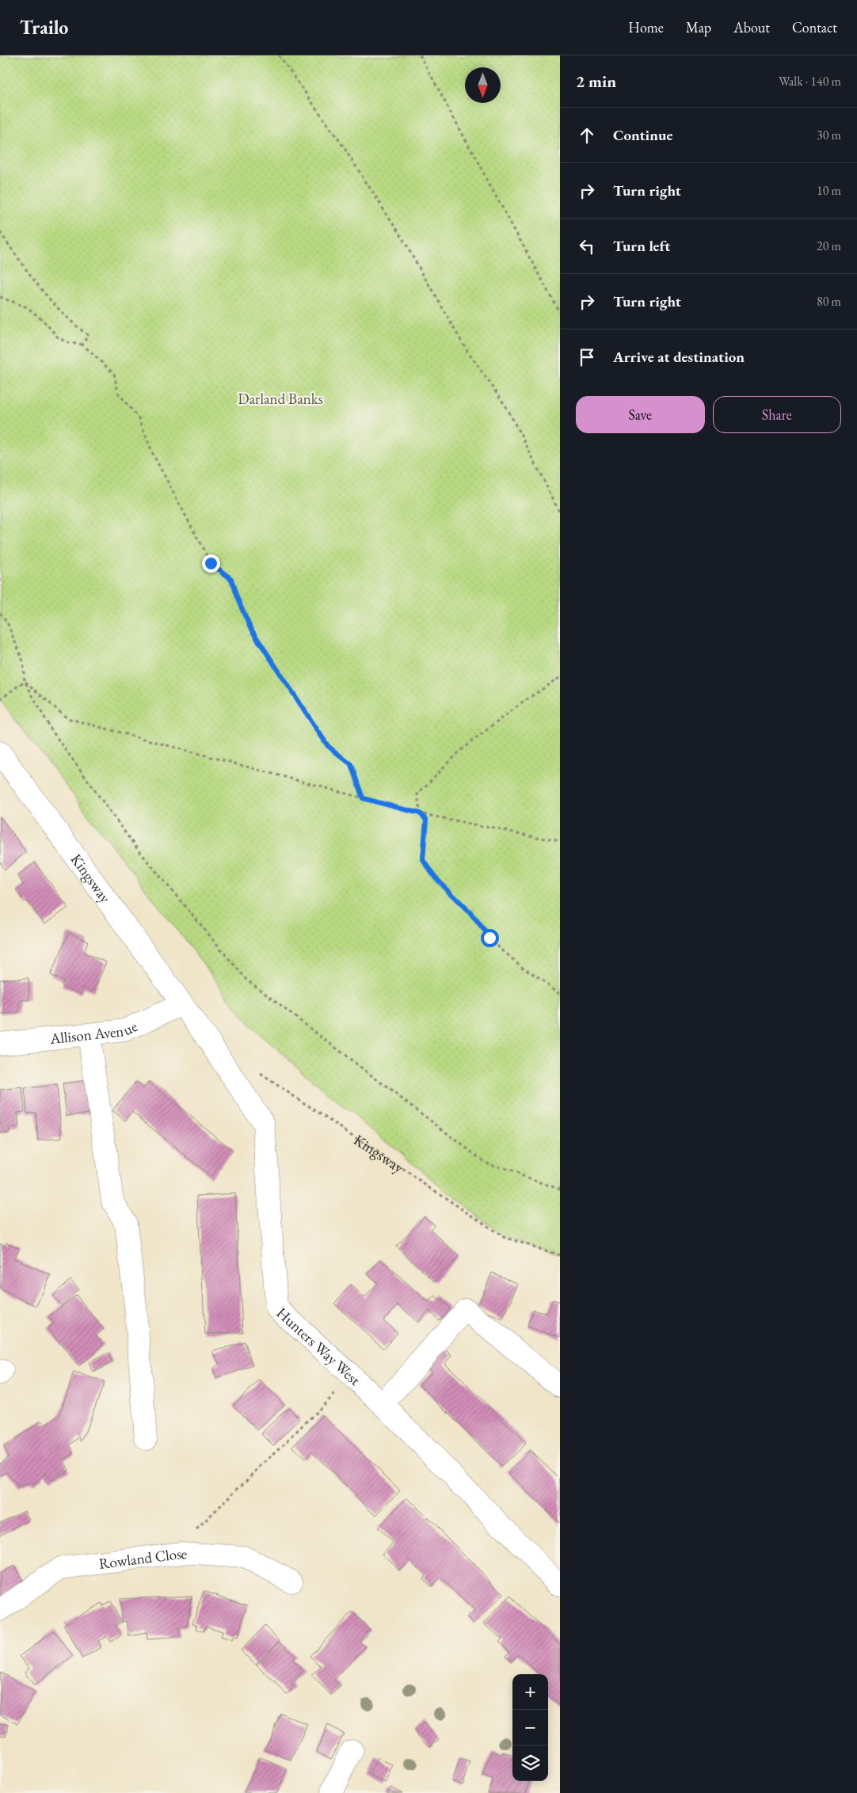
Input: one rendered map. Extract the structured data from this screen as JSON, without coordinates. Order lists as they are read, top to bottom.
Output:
{
  "streets": {
    "street": [
      "Kingsway",
      "Allison Avenue",
      "Hunters Way West",
      "Rowland Close"
    ]
  },
  "crossings": [
    ["Kingsway", "Allison Avenue"],
    ["Kingsway", "Hunters Way West"],
    ["Allison Avenue", "Hunters Way West"]
  ],
  "parks": ["Darland Banks"],
  "north": "bottom",
  "page": {
    "header": "Trailo",
    "nav": [
      "Home",
      "Map",
      "About",
      "Contact"
    ],
    "heading": ["2 min", "Walk · 140 m"],
    "list": [
      ["Continue", "30 m"],
      ["Turn right", "10 m"],
      ["Turn left", "20 m"],
      ["Turn right", "80 m"],
      "Arrive at destination"
    ],
    "buttons": ["Save", "Share"],
    "map_buttons": ["+", "−"]
  }
}
